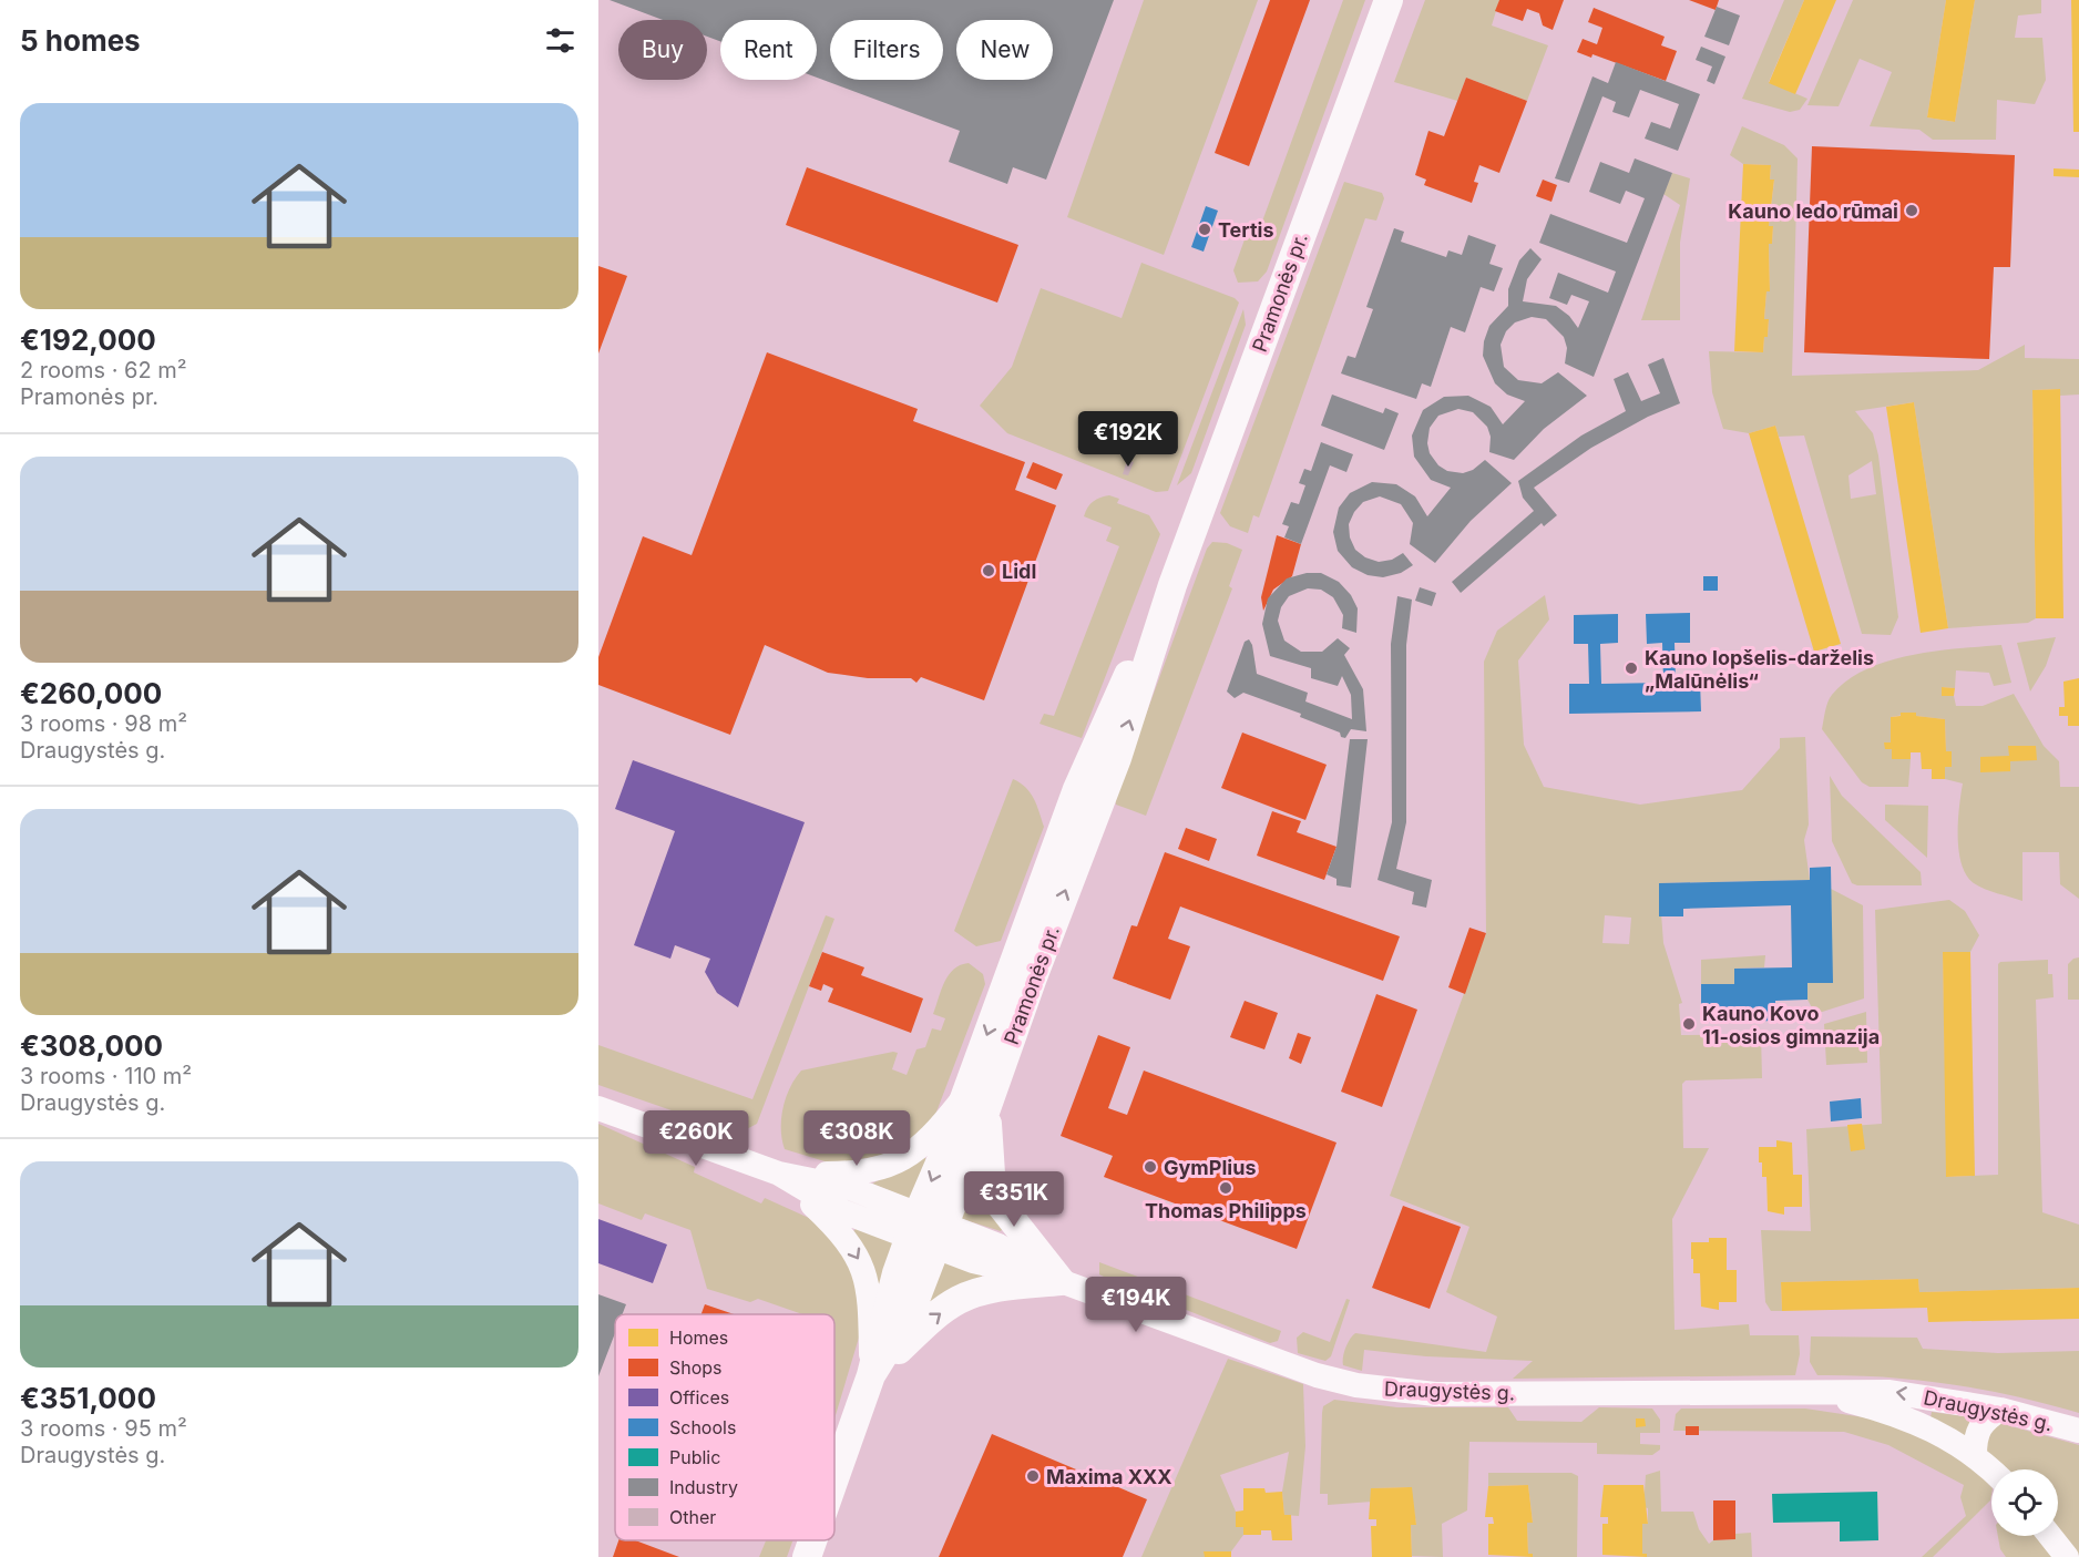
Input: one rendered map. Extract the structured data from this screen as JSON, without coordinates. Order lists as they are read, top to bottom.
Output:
{
  "streets": {
    "main road": ["Pramonės pr.", "Draugystės g."]
  },
  "crossings": [
    ["Pramonės pr.", "Draugystės g."]
  ],
  "places": [
    "Kauno ledo rūmai",
    "Tertis",
    "Lidl",
    "Kauno lopšelis-darželis „Malūnėlis“",
    "Kauno Kovo 11-osios gimnazija",
    "GymPlius",
    "Thomas Philipps",
    "Maxima XXX"
  ],
  "legend": [
    "Homes",
    "Shops",
    "Offices",
    "Schools",
    "Public",
    "Industry",
    "Other"
  ],
  "page": {
    "heading": "5 homes",
    "chip": [
      "Buy",
      "Rent",
      "Filters",
      "New"
    ],
    "list": [
      {
        "name": "€192,000",
        "note": "2 rooms · 62 m² · Pramonės pr."
      },
      {
        "name": "€260,000",
        "note": "3 rooms · 98 m² · Draugystės g."
      },
      {
        "name": "€308,000",
        "note": "3 rooms · 110 m² · Draugystės g."
      },
      {
        "name": "€351,000",
        "note": "3 rooms · 95 m² · Draugystės g."
      }
    ],
    "price": [
      "€192K",
      "€260K",
      "€308K",
      "€351K",
      "€194K"
    ]
  }
}
